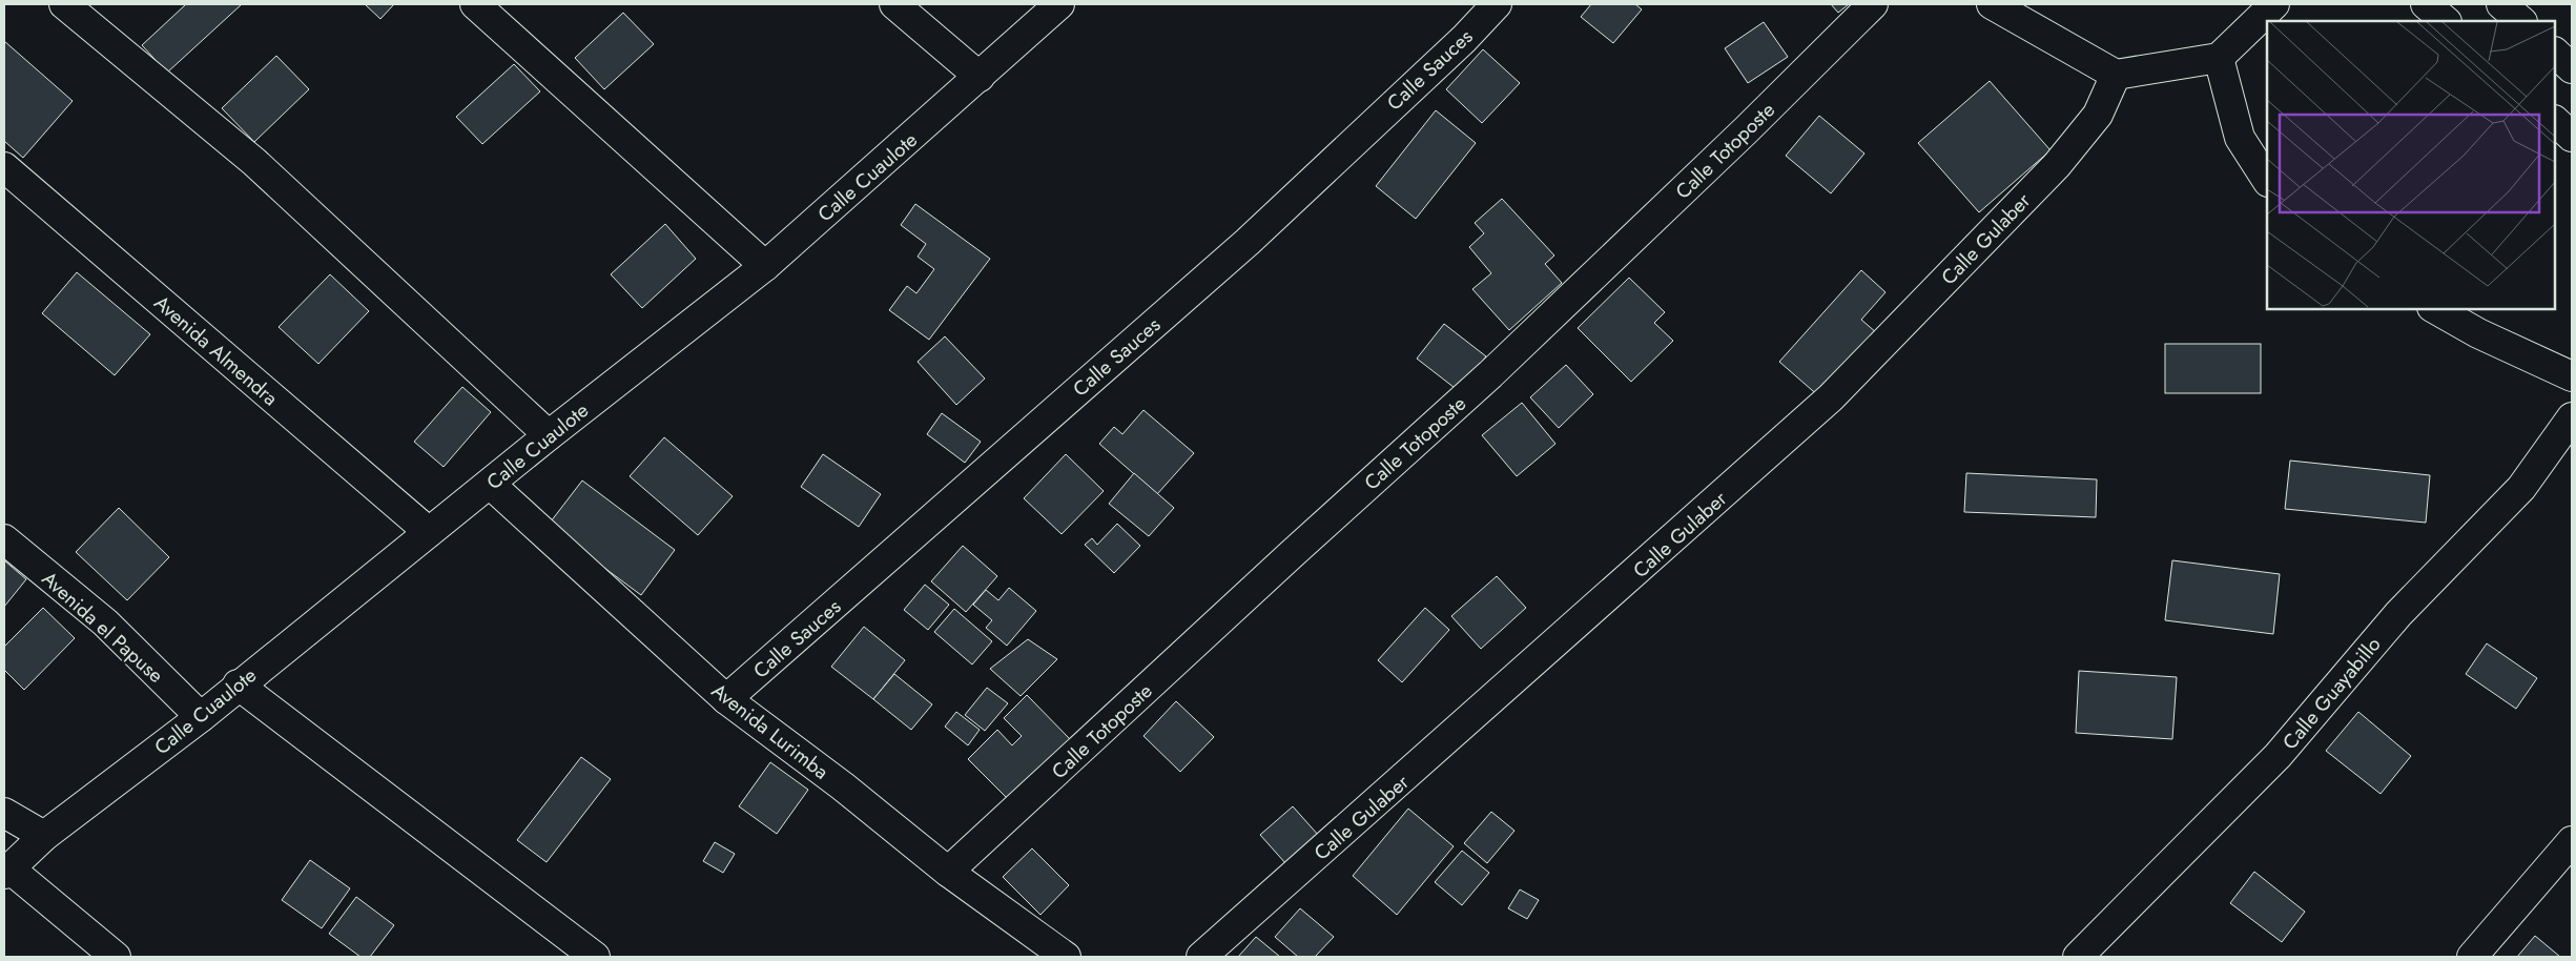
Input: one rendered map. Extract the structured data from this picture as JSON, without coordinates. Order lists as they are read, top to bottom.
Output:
{
  "streets": {
    "main road": [
      "Calle Sauces",
      "Calle Totoposte",
      "Calle Cuaulote",
      "Calle Gulaber",
      "Avenida Almendra",
      "Avenida el Papuse",
      "Calle Guayabillo",
      "Avenida Lurimba"
    ]
  },
  "crossings": [
    ["Calle Sauces", "Avenida Lurimba"],
    ["Calle Totoposte", "Avenida Lurimba"],
    ["Calle Cuaulote", "Avenida Almendra"],
    ["Calle Cuaulote", "Avenida el Papuse"],
    ["Calle Cuaulote", "Avenida Lurimba"]
  ]
}
